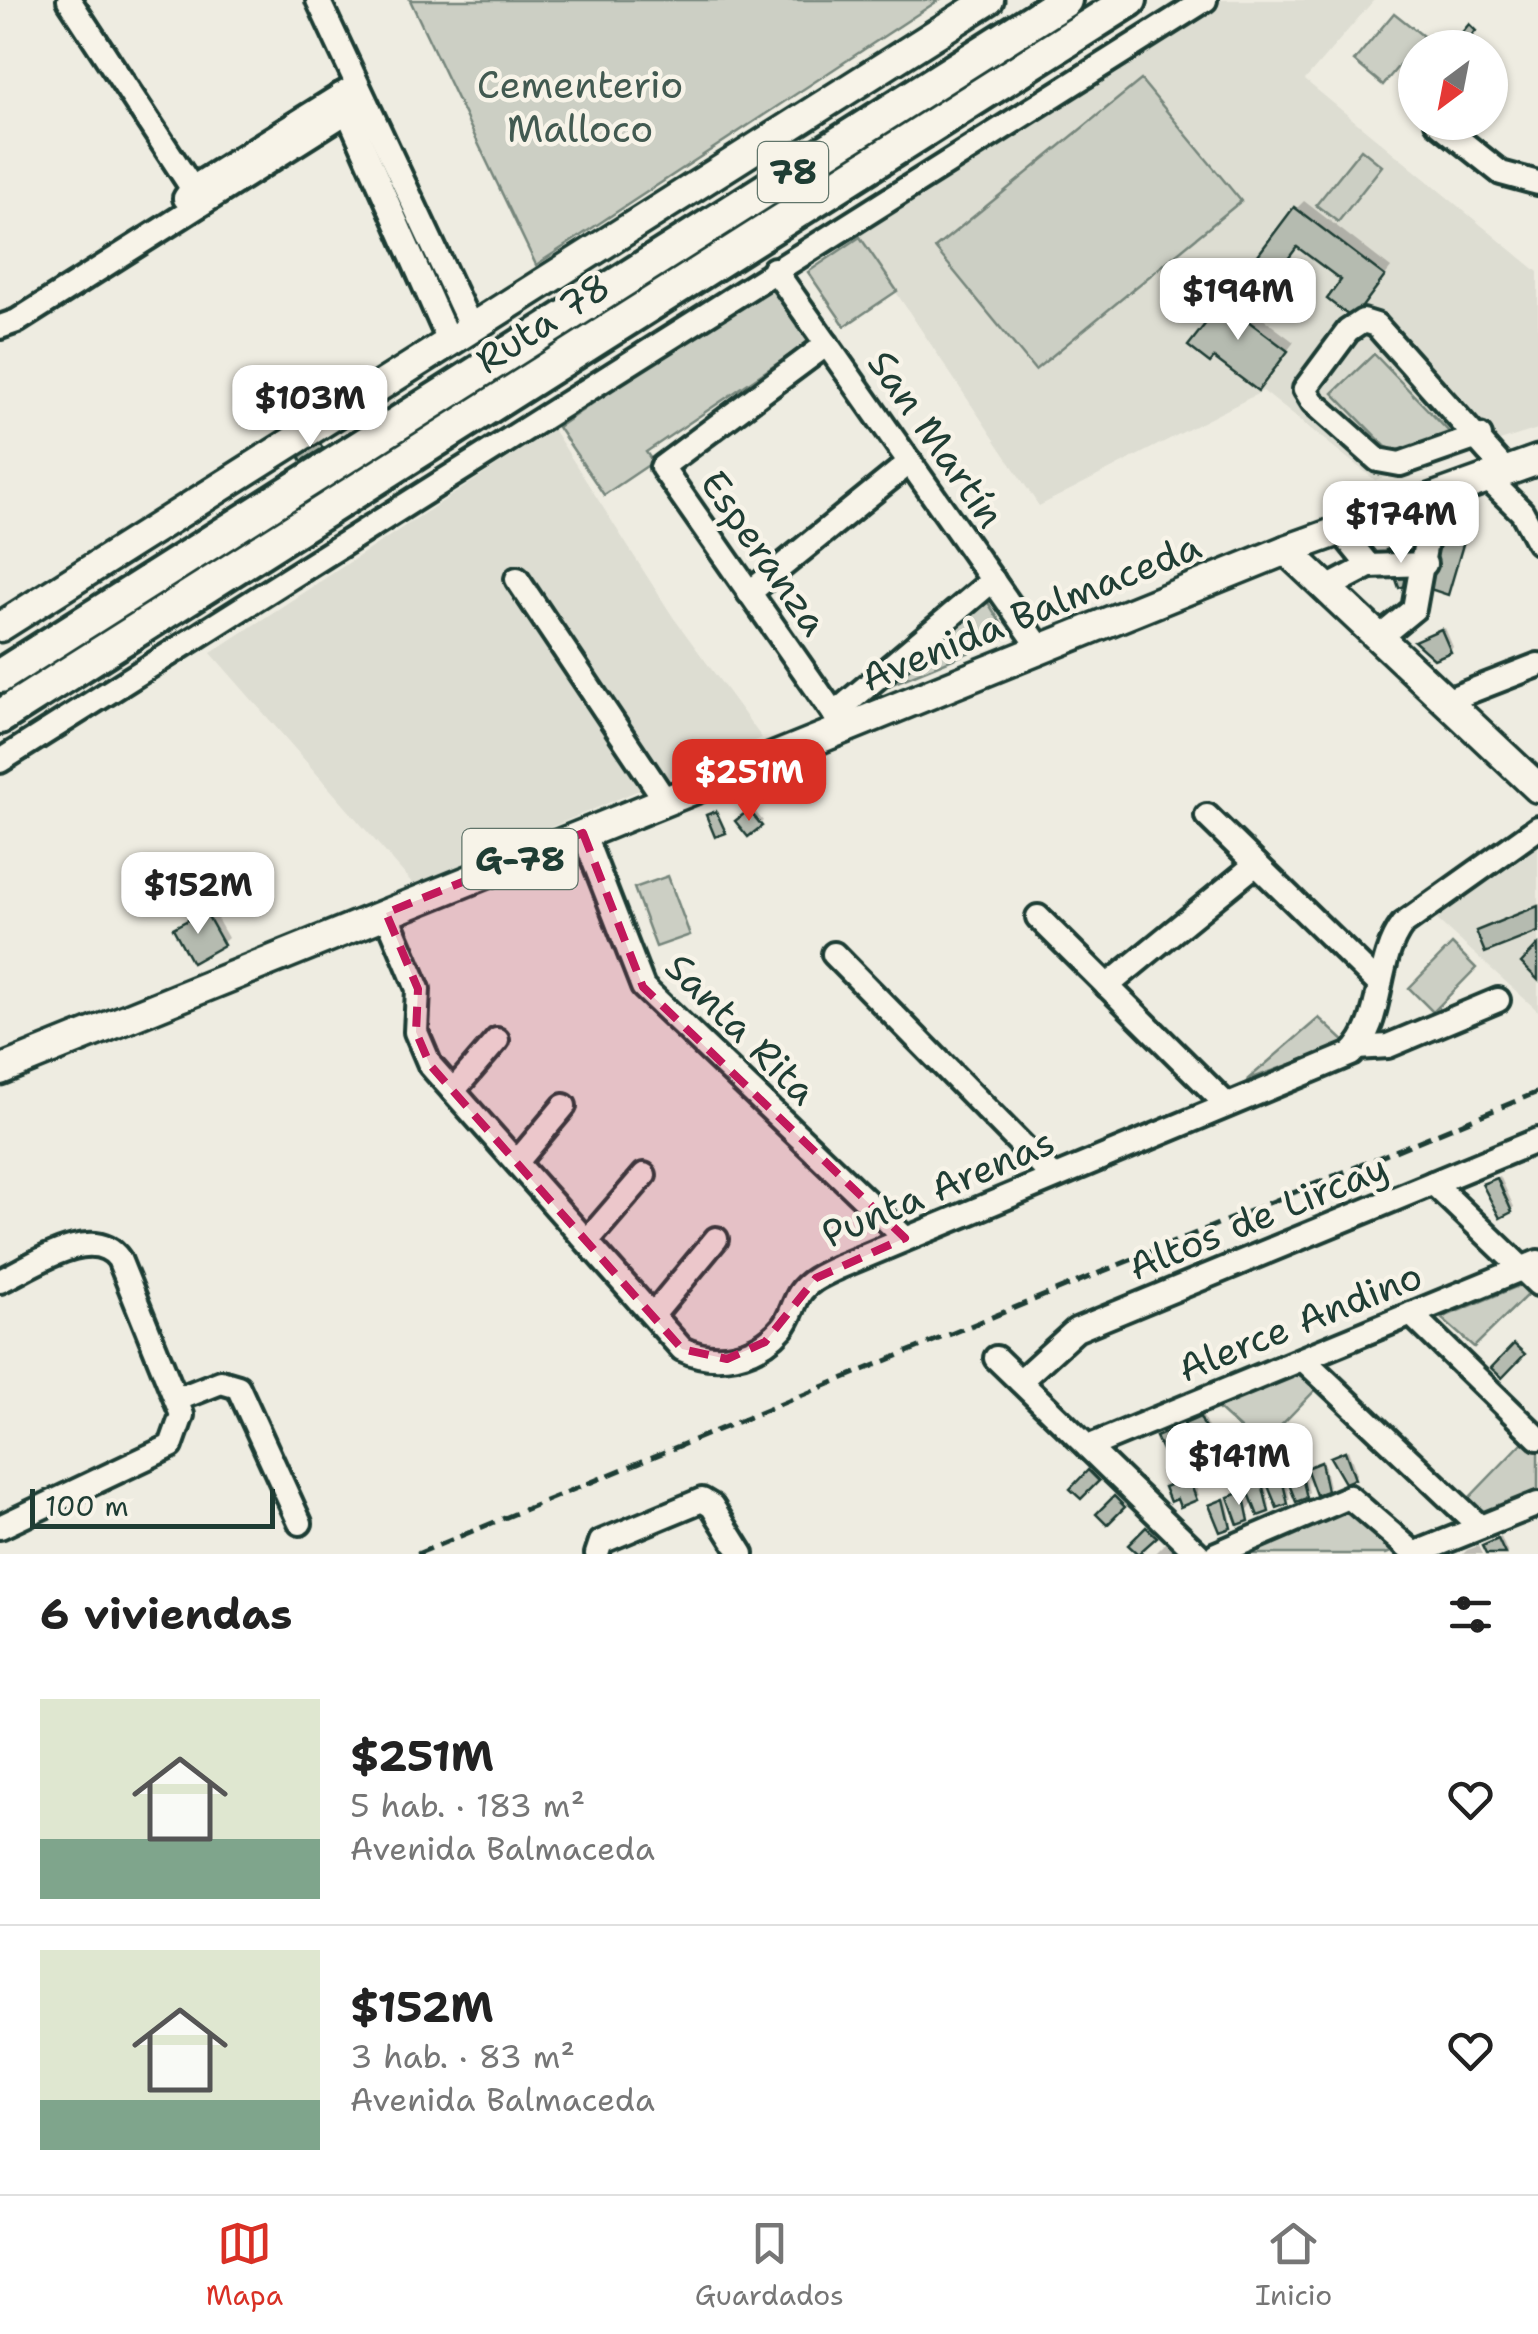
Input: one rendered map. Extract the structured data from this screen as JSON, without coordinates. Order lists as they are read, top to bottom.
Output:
{
  "streets": {
    "highway": ["78", "Ruta 78"],
    "main road": ["Avenida Balmaceda", "G-78"],
    "street": [
      "San Martín",
      "Esperanza",
      "Santa Rita",
      "Punta Arenas",
      "Altos de Lircay",
      "Alerce Andino"
    ]
  },
  "crossings": [
    ["San Martín", "Esperanza"],
    ["San Martín", "Avenida Balmaceda"],
    ["Esperanza", "Avenida Balmaceda"],
    ["Avenida Balmaceda", "Santa Rita"],
    ["Avenida Balmaceda", "Punta Arenas"],
    ["Santa Rita", "Punta Arenas"]
  ],
  "parks": ["Cementerio Malloco"],
  "scale_bar": "100 m",
  "north": "bottom left",
  "page": {
    "price": [
      "$194M",
      "$103M",
      "$174M",
      "$251M",
      "$152M",
      "$141M"
    ],
    "scale": "100 m",
    "heading": "6 viviendas",
    "list": [
      {
        "name": "$251M",
        "note": "5 hab. · 183 m² · Avenida Balmaceda"
      },
      {
        "name": "$152M",
        "note": "3 hab. · 83 m² · Avenida Balmaceda"
      }
    ],
    "tabs": ["Mapa", "Guardados", "Inicio"]
  }
}
